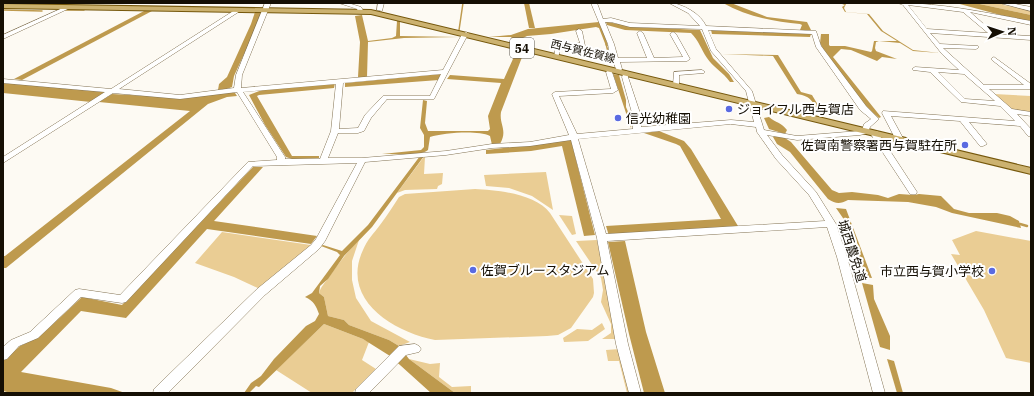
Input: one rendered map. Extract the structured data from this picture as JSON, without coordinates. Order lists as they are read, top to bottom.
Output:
{
  "streets": {
    "main road": ["54", "西与賀佐賀線"],
    "street": ["城西農免道"]
  },
  "crossings": [
    ["西与賀佐賀線", "城西農免道"]
  ],
  "places": [
    "ジョイフル西与賀店",
    "信光幼稚園",
    "佐賀南警察署西与賀駐在所",
    "佐賀ブルースタジアム",
    "市立西与賀小学校"
  ],
  "north": "right"
}
